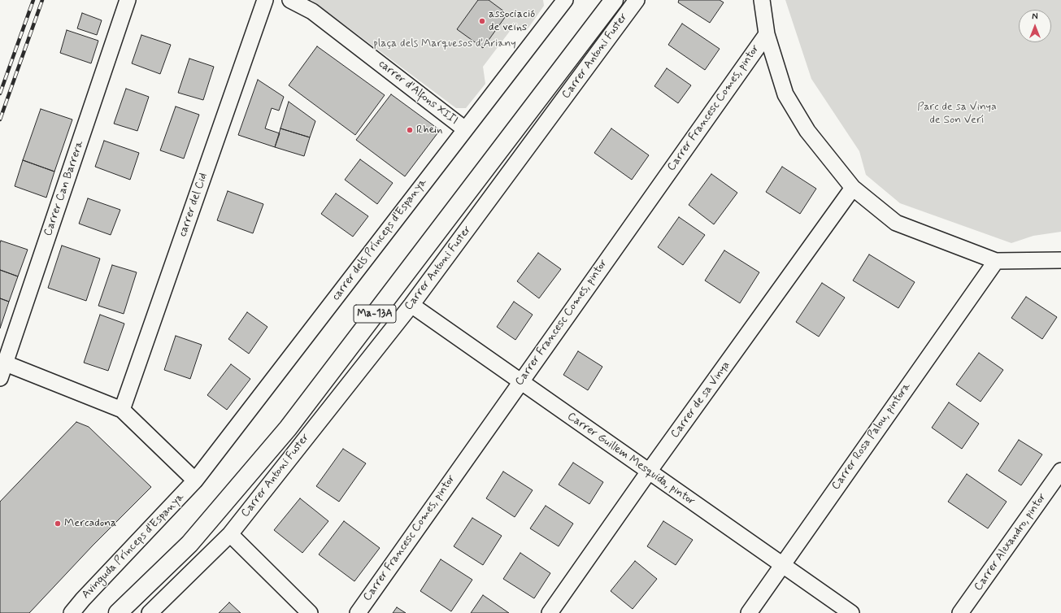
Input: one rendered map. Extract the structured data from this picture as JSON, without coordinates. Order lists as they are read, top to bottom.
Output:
{
  "streets": {
    "main road": ["Ma-13A"],
    "street": [
      "Carrer Antoni Fuster",
      "carrer d'Alfons XIII",
      "Carrer Francesc Comes, pintor",
      "Carrer Can Barrera",
      "carrer del Cid",
      "carrer dels Prínceps d'Espanya",
      "Carrer de sa Vinya",
      "Carrer Rosa Palou, pintora",
      "Carrer Guillem Mesquida, pintor",
      "Carrer Alexandro, pintor",
      "Avinguda Prínceps d'Espanya"
    ]
  },
  "crossings": [
    ["Carrer Antoni Fuster", "Carrer Guillem Mesquida, pintor"],
    ["carrer d'Alfons XIII", "carrer dels Prínceps d'Espanya"],
    ["Carrer Francesc Comes, pintor", "Carrer Guillem Mesquida, pintor"],
    ["carrer dels Prínceps d'Espanya", "Avinguda Prínceps d'Espanya"],
    ["Carrer de sa Vinya", "Carrer Guillem Mesquida, pintor"],
    ["Carrer Rosa Palou, pintora", "Carrer Guillem Mesquida, pintor"]
  ],
  "parks": ["plaça dels Marquesos d'Ariany", "Parc de sa Vinya de Son Verí"],
  "places": ["associació de veïns", "Rhein", "Mercadona"],
  "north": "top"
}
